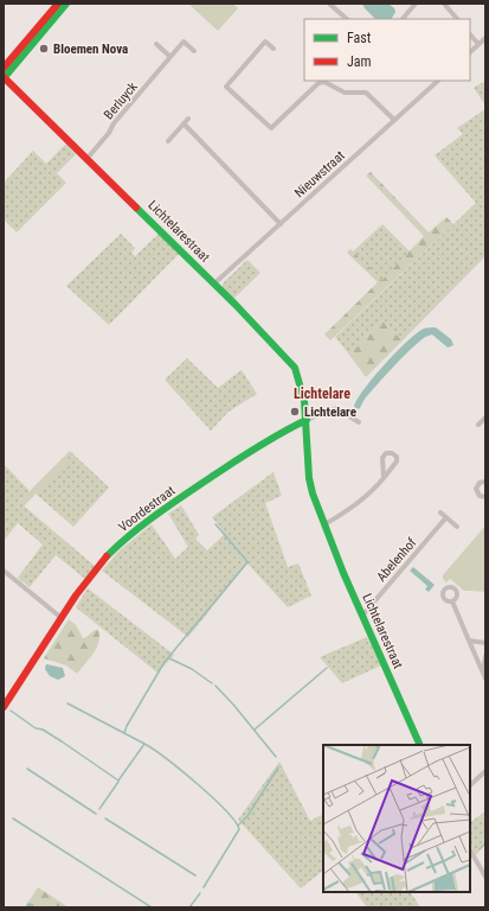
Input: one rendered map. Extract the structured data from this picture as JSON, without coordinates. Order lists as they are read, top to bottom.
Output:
{
  "streets": {
    "street": [
      "Berluyck",
      "Nieuwstraat",
      "Lichtelarestraat",
      "Voordestraat",
      "Abelenhof"
    ]
  },
  "crossings": [
    ["Berluyck", "Lichtelarestraat"],
    ["Nieuwstraat", "Lichtelarestraat"],
    ["Lichtelarestraat", "Voordestraat"],
    ["Lichtelarestraat", "Abelenhof"]
  ],
  "districts": ["Lichtelare"],
  "places": ["Bloemen Nova", "Lichtelare"],
  "legend": ["Fast", "Jam"]
}
